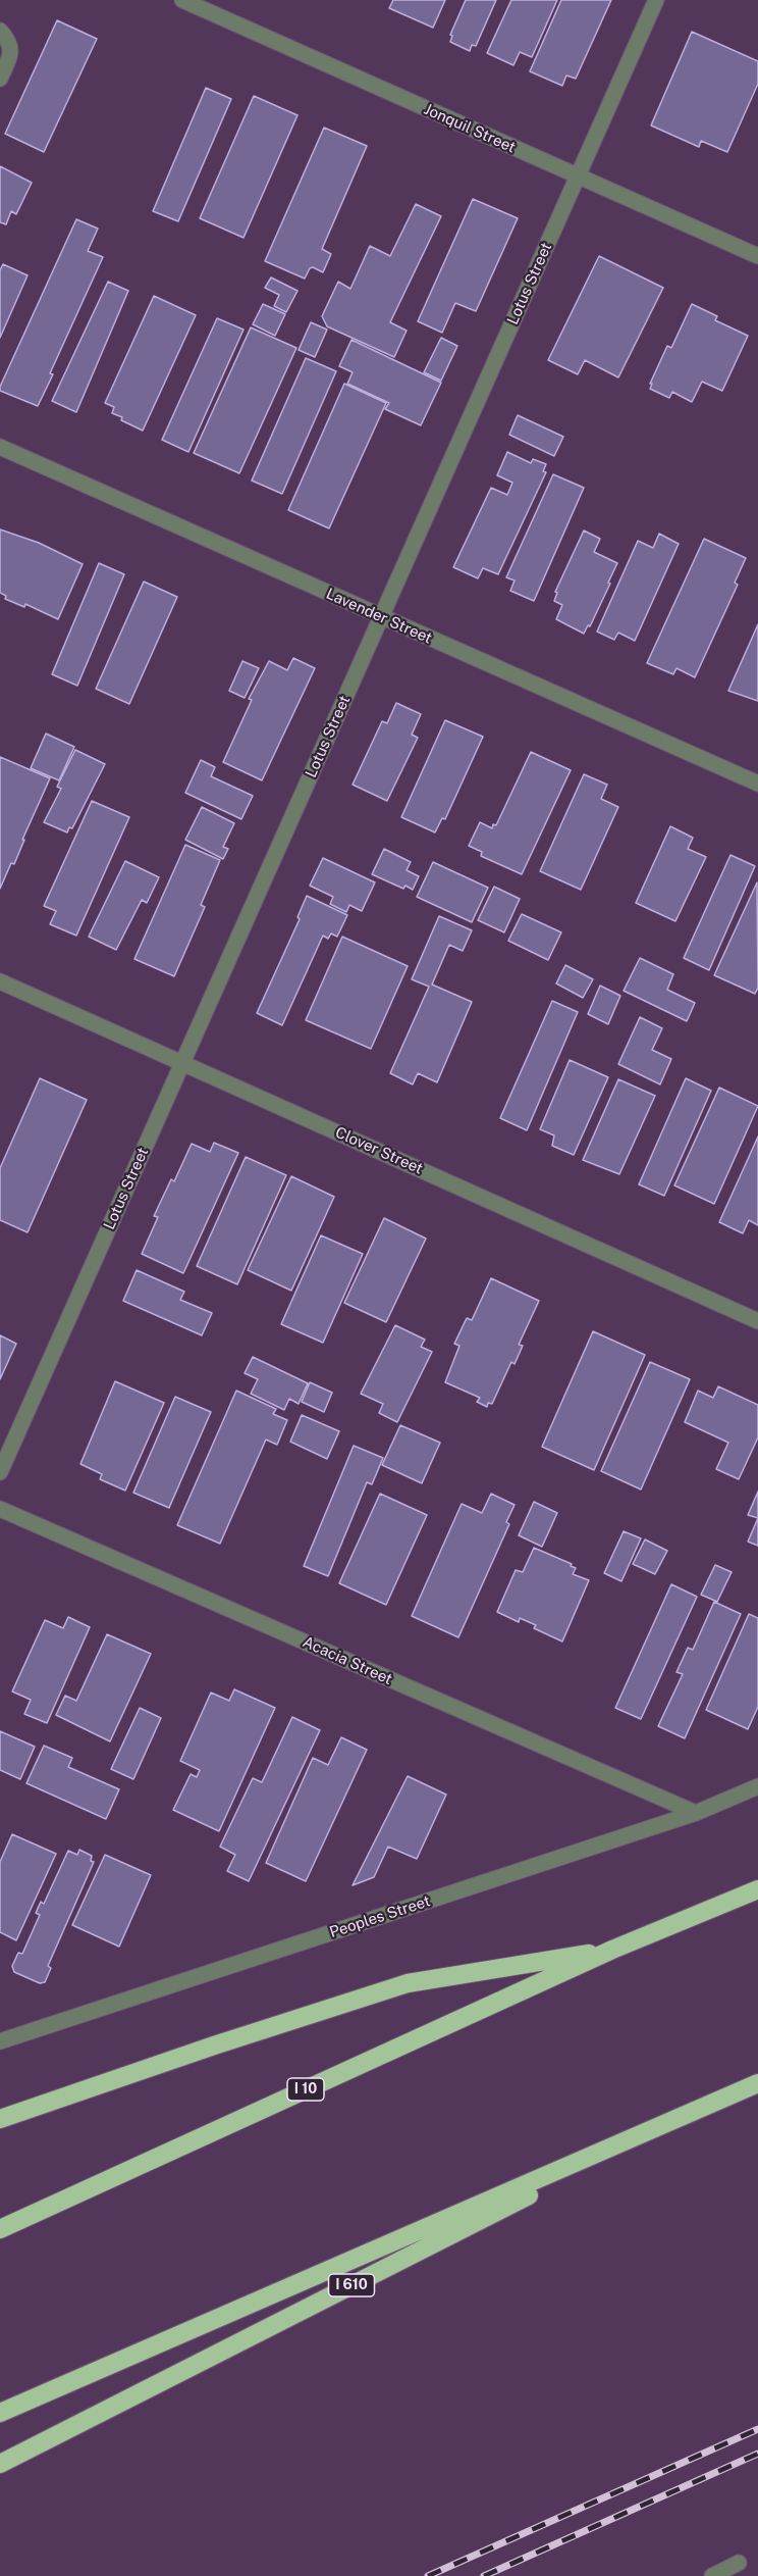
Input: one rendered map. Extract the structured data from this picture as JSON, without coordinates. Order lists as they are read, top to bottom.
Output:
{
  "streets": {
    "highway": ["I 10", "I 610"],
    "street": [
      "Jonquil Street",
      "Lotus Street",
      "Lavender Street",
      "Clover Street",
      "Acacia Street",
      "Peoples Street"
    ]
  },
  "crossings": [
    ["Jonquil Street", "Lotus Street"],
    ["Lotus Street", "Lavender Street"],
    ["Lotus Street", "Clover Street"],
    ["Acacia Street", "Peoples Street"]
  ]
}
